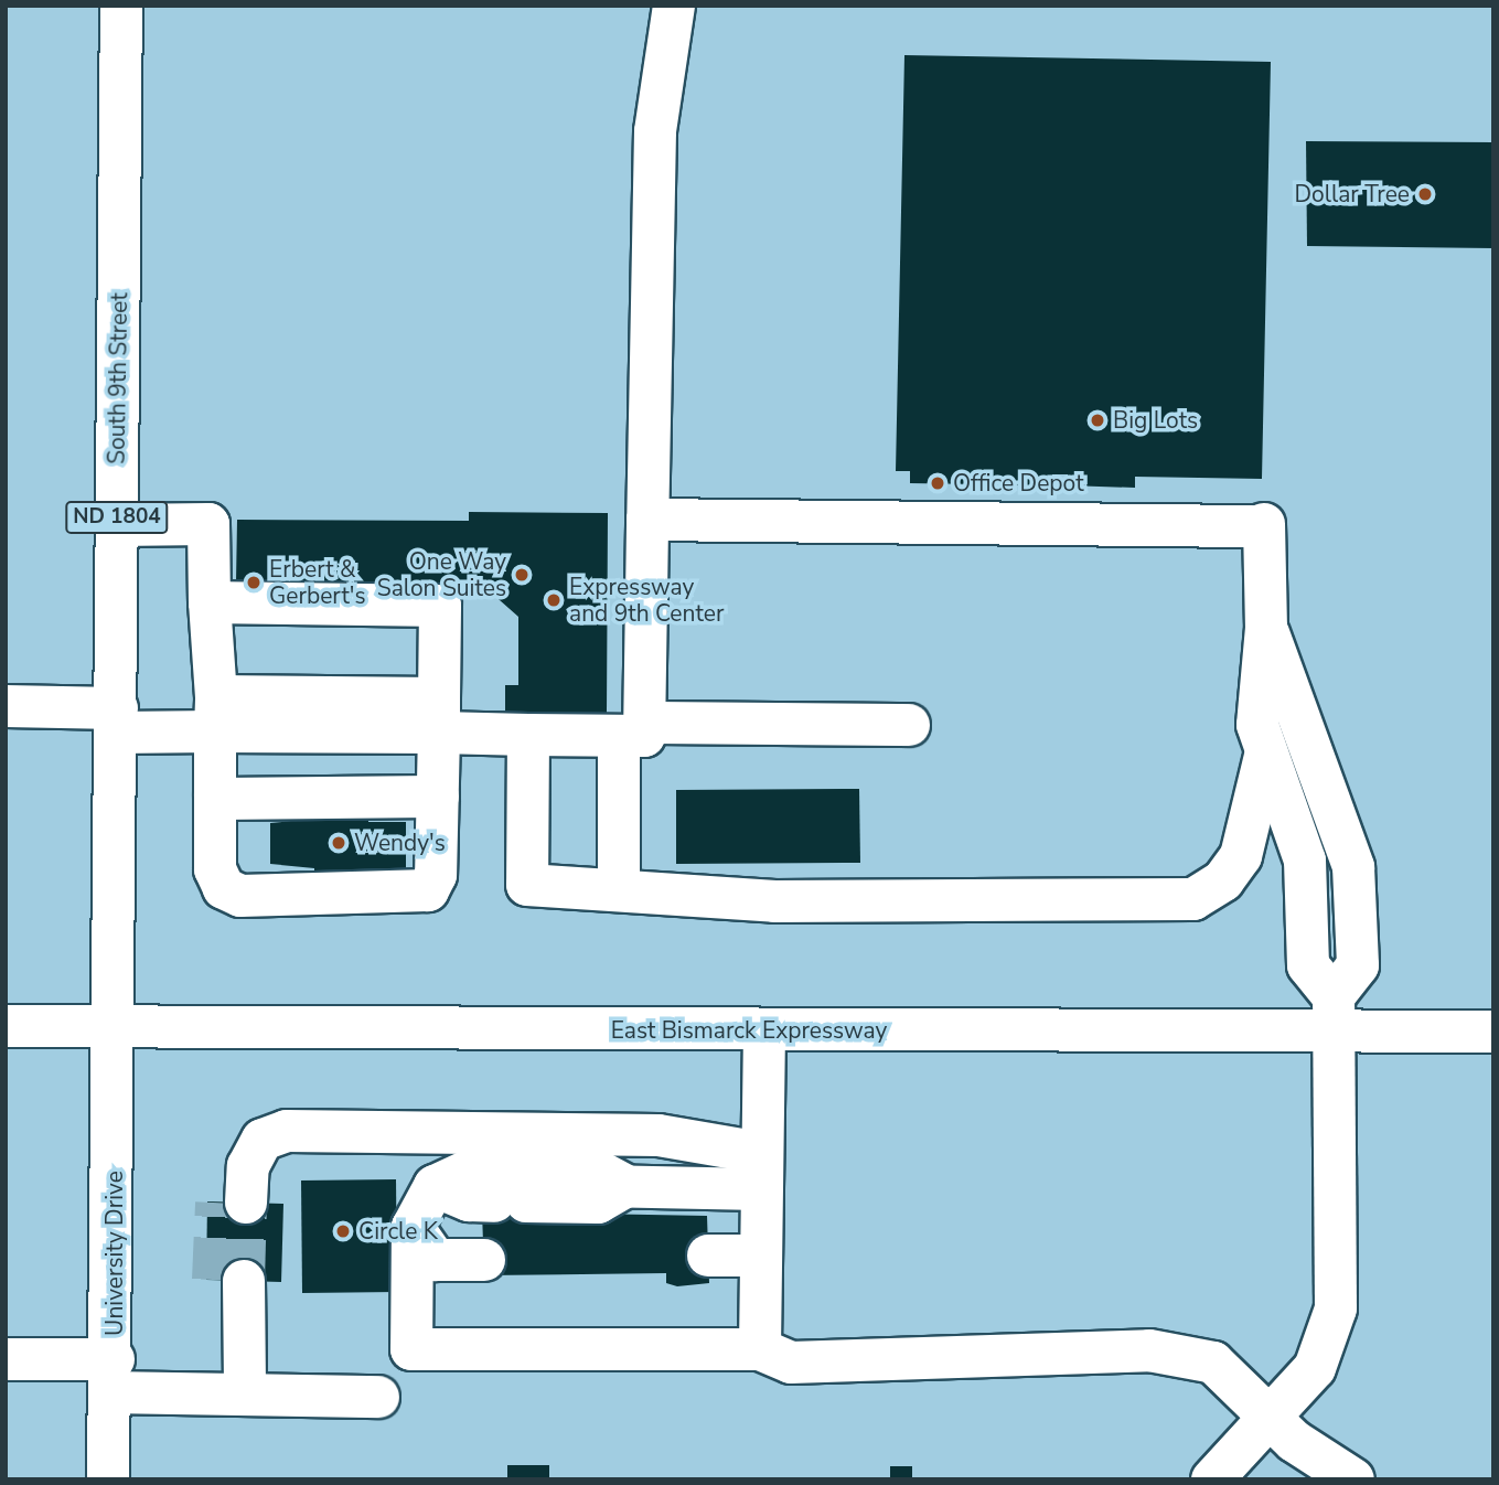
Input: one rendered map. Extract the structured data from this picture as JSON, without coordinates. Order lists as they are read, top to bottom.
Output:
{
  "streets": {
    "main road": [
      "South 9th Street",
      "ND 1804",
      "East Bismarck Expressway",
      "University Drive"
    ]
  },
  "crossings": [
    ["South 9th Street", "East Bismarck Expressway"],
    ["South 9th Street", "University Drive"],
    ["East Bismarck Expressway", "University Drive"]
  ],
  "places": [
    "Dollar Tree",
    "Big Lots",
    "Office Depot",
    "One Way Salon Suites",
    "Erbert & Gerbert's",
    "Expressway and 9th Center",
    "Wendy's",
    "Circle K"
  ]
}
